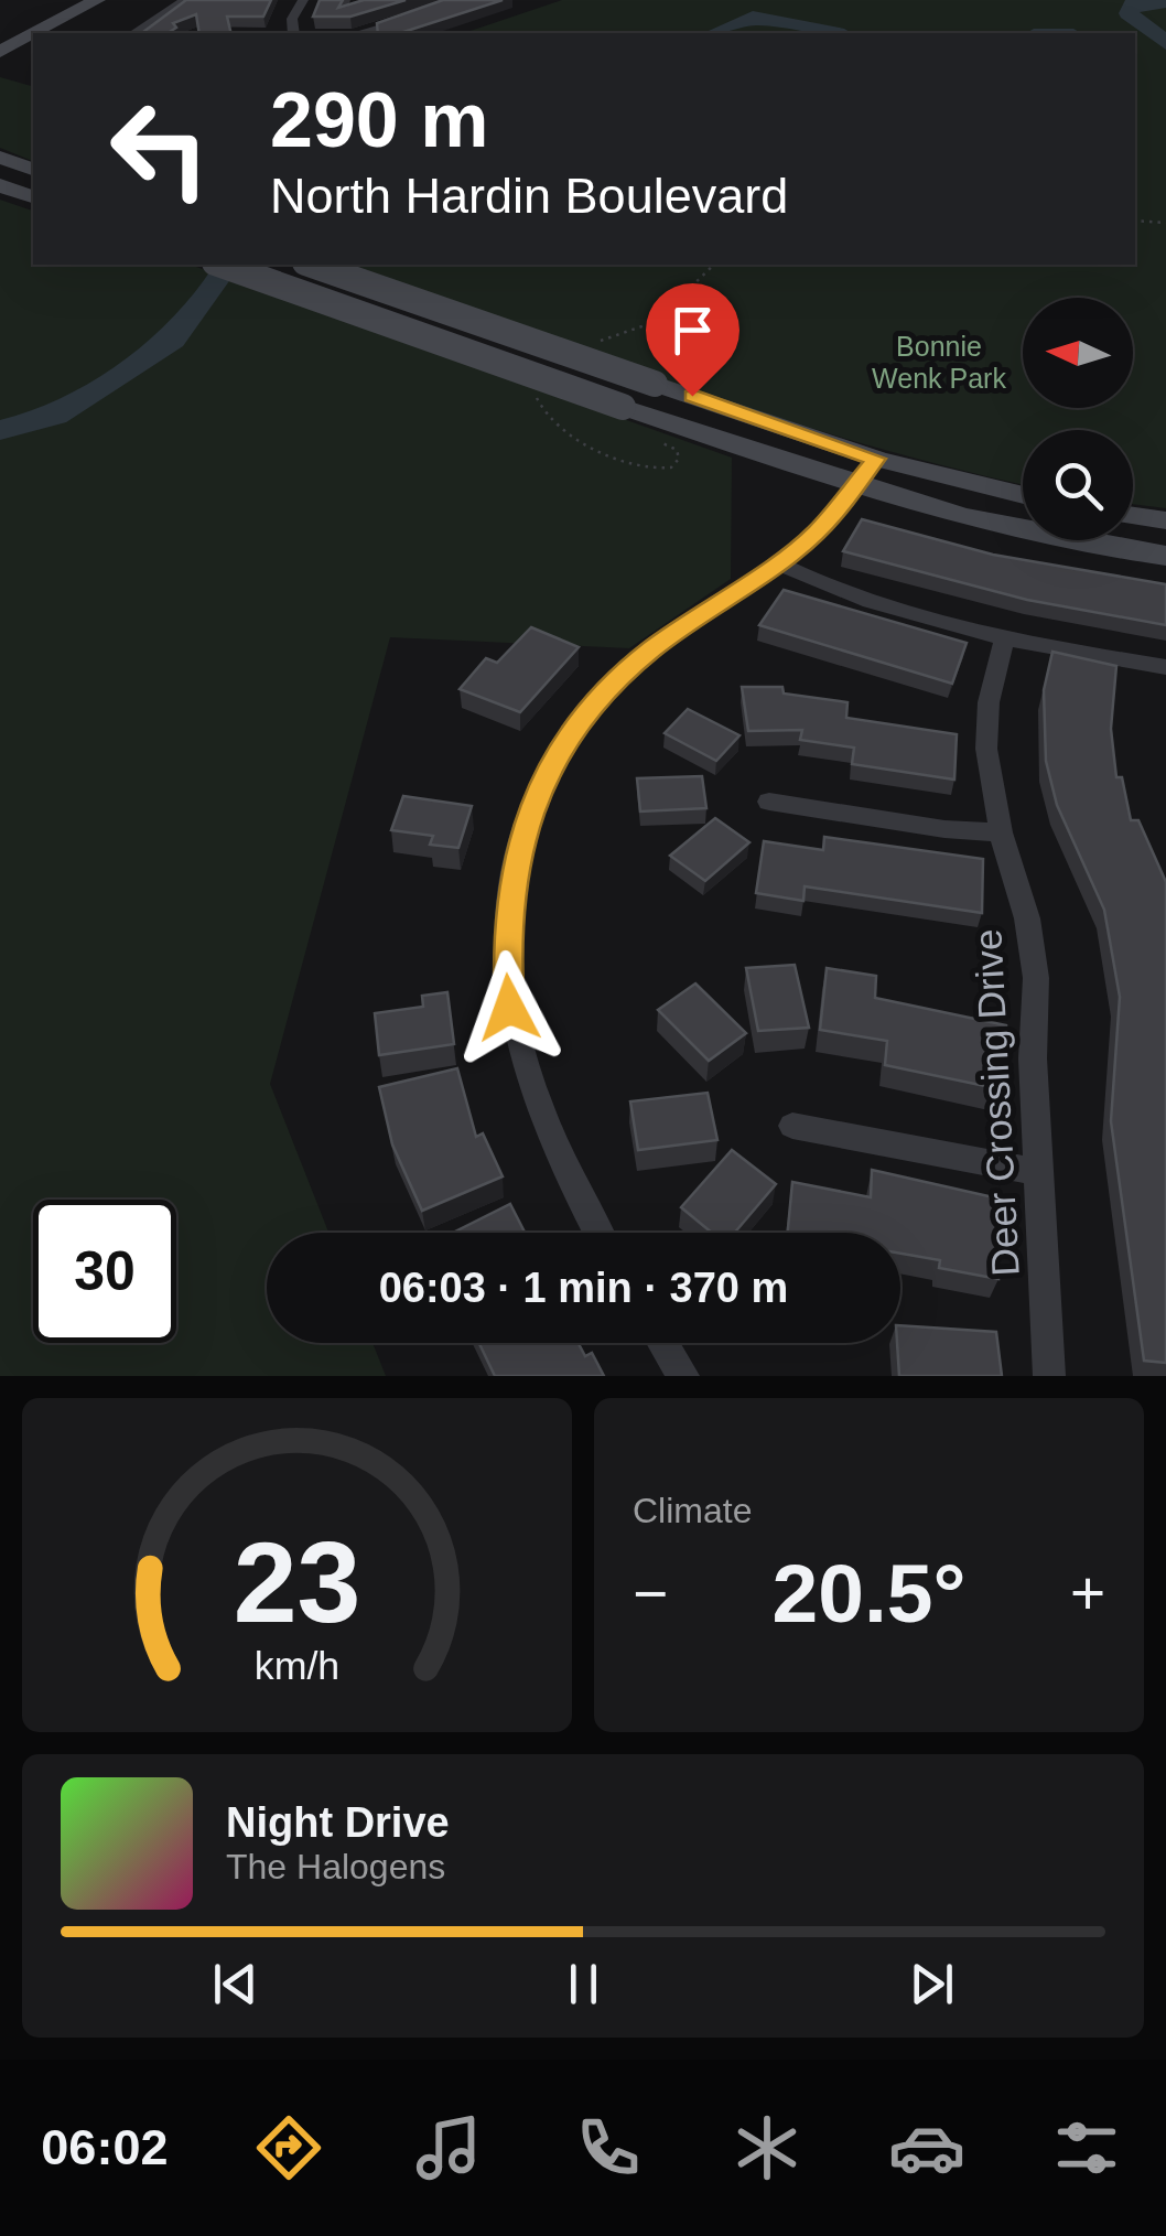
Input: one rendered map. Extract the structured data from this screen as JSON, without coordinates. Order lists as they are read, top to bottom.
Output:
{
  "streets": {
    "street": ["Deer Crossing Drive"]
  },
  "parks": ["Bonnie Wenk Park"],
  "north": "left",
  "page": {
    "turn": ["290 m", "North Hardin Boulevard"],
    "limit": "30",
    "trip": "06:03 · 1 min · 370 m",
    "tile": "Climate",
    "heat": ["−", "20.5°", "+"],
    "song": ["Night Drive", "The Halogens"],
    "tabs": "06:02",
    "gauge": ["23", "km/h"]
  }
}
